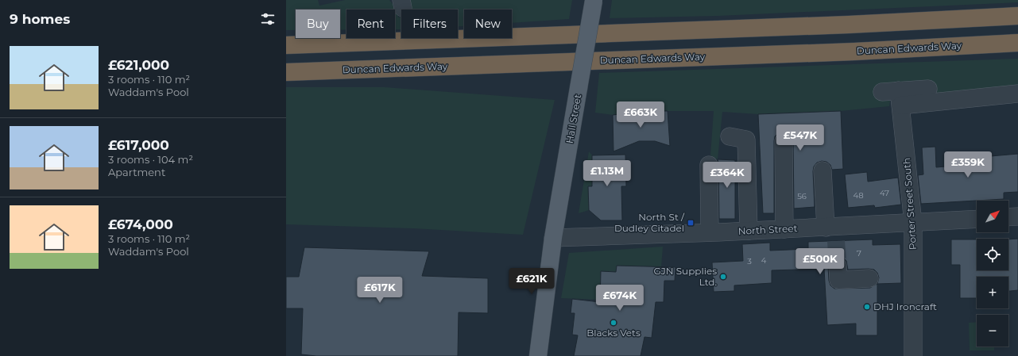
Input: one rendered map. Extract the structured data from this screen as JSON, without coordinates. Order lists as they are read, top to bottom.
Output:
{
  "streets": {
    "highway": ["Duncan Edwards Way"],
    "main road": ["Hall Street"],
    "street": ["Porter Street South", "North Street"]
  },
  "crossings": [
    ["Hall Street", "North Street"],
    ["Porter Street South", "North Street"]
  ],
  "places": {
    "transit": ["North St / Dudley Citadel"],
    "other": ["GJN Supplies Ltd.", "DHJ Ironcraft", "Blacks Vets"]
  },
  "house_numbers": [
    "47",
    "48",
    "56",
    "7",
    "4",
    "3"
  ],
  "north": "top right",
  "page": {
    "heading": "9 homes",
    "chip": [
      "Buy",
      "Rent",
      "Filters",
      "New"
    ],
    "list": [
      {
        "name": "£621,000",
        "note": "3 rooms · 110 m² · Waddam's Pool"
      },
      {
        "name": "£617,000",
        "note": "3 rooms · 104 m² · Apartment"
      },
      {
        "name": "£674,000",
        "note": "3 rooms · 110 m² · Waddam's Pool"
      }
    ],
    "price": [
      "£663K",
      "£547K",
      "£359K",
      "£1.13M",
      "£364K",
      "£500K",
      "£621K",
      "£617K",
      "£674K"
    ],
    "map_buttons": ["+", "−"]
  }
}
